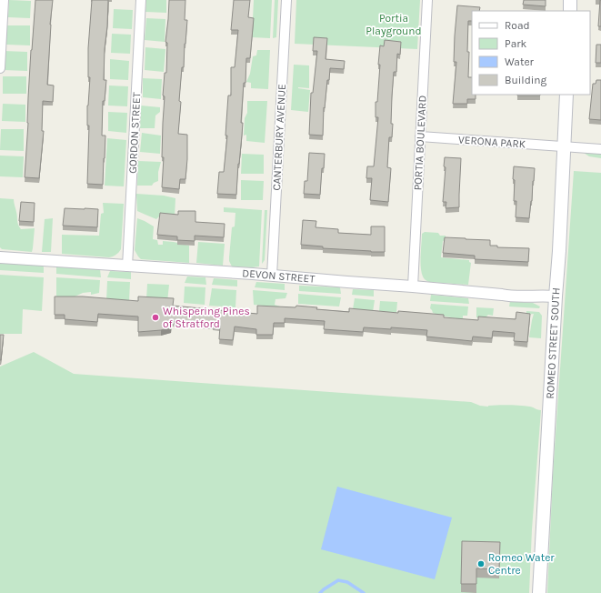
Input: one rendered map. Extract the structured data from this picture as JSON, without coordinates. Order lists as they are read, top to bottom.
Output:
{
  "streets": {
    "main road": ["ROMEO STREET SOUTH"],
    "street": [
      "GORDON STREET",
      "CANTERBURY AVENUE",
      "VERONA PARK",
      "PORTIA BOULEVARD",
      "DEVON STREET"
    ]
  },
  "crossings": [
    ["GORDON STREET", "DEVON STREET"],
    ["CANTERBURY AVENUE", "DEVON STREET"],
    ["VERONA PARK", "PORTIA BOULEVARD"],
    ["VERONA PARK", "ROMEO STREET SOUTH"],
    ["PORTIA BOULEVARD", "DEVON STREET"],
    ["DEVON STREET", "ROMEO STREET SOUTH"]
  ],
  "parks": ["Portia Playground"],
  "places": ["Whispering Pines of Stratford", "Romeo Water Centre"],
  "legend": [
    "Road",
    "Park",
    "Water",
    "Building"
  ]
}
